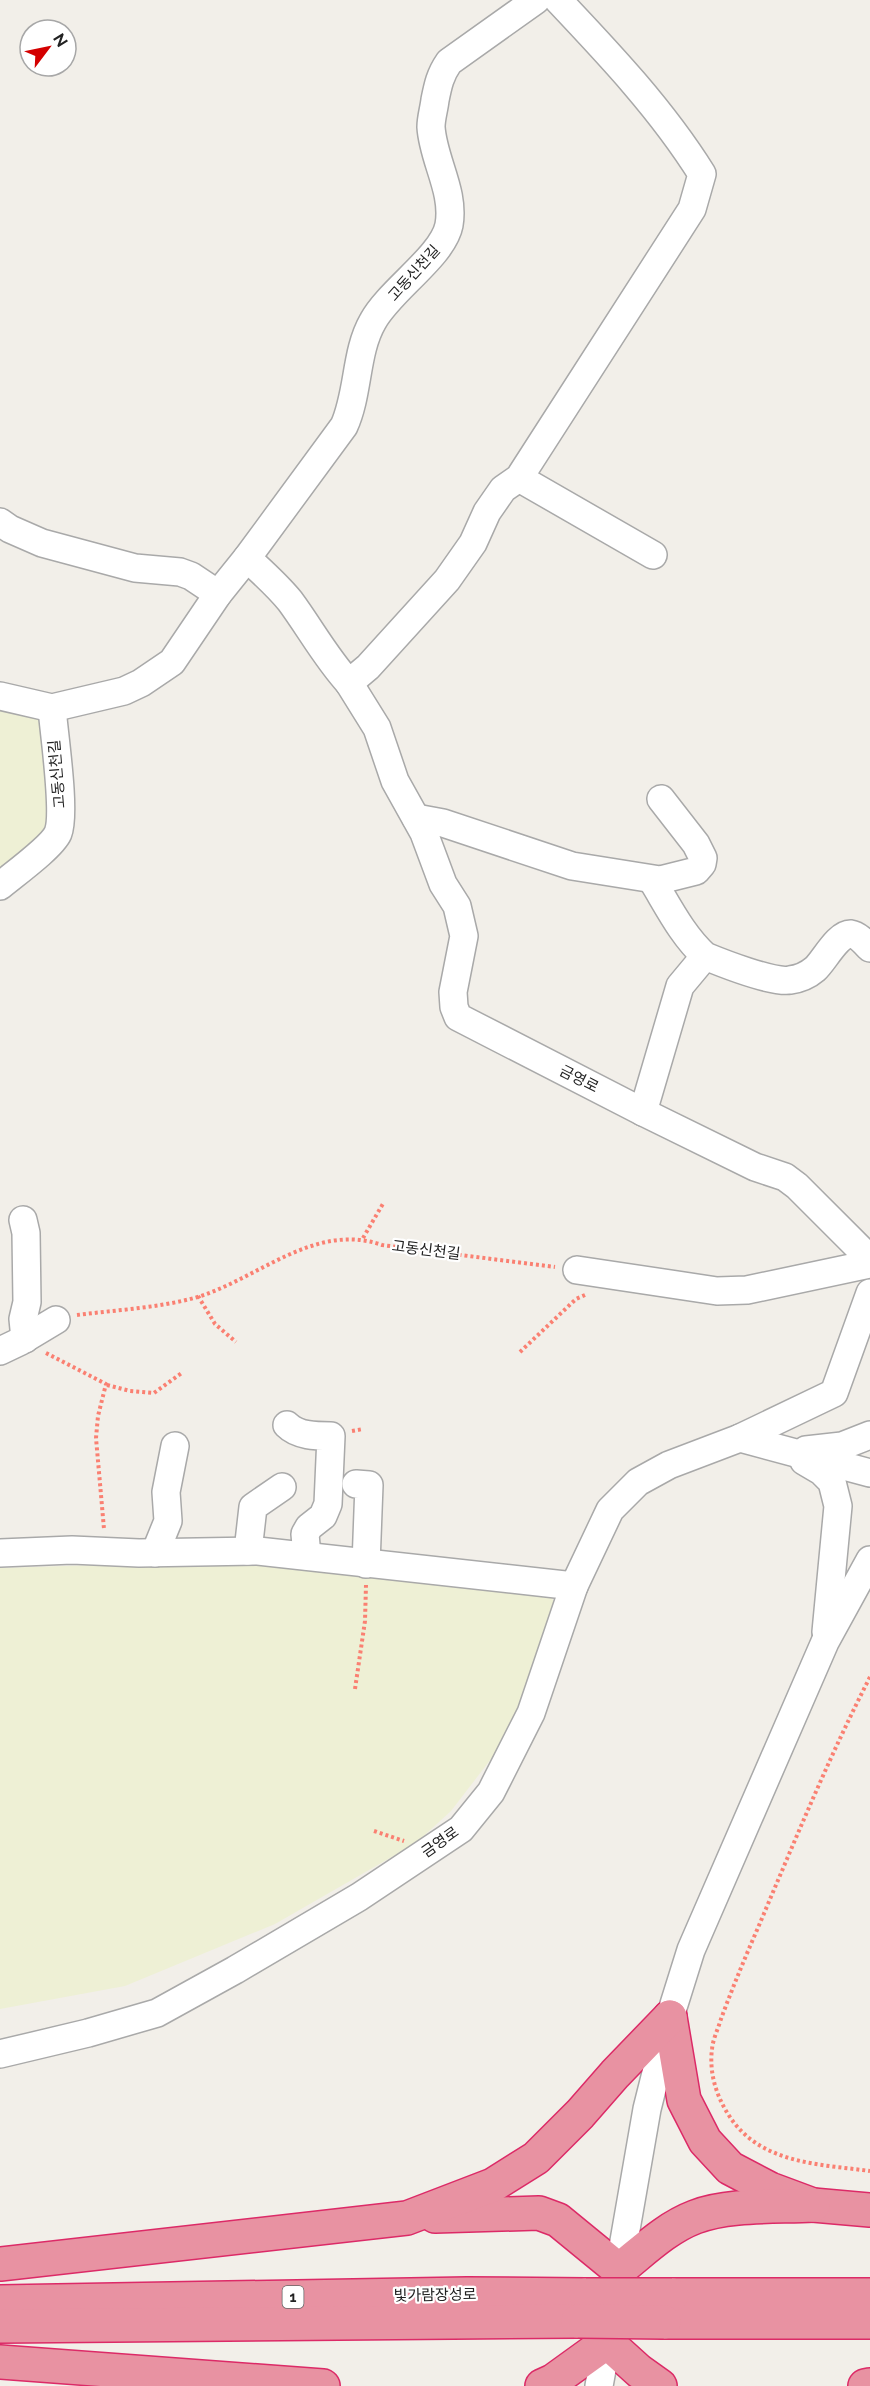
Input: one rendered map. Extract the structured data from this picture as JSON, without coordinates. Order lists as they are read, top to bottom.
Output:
{
  "streets": {
    "highway": ["빛가람장성로", "1"],
    "street": ["고동신천길", "금영로"]
  },
  "north": "top right"
}
